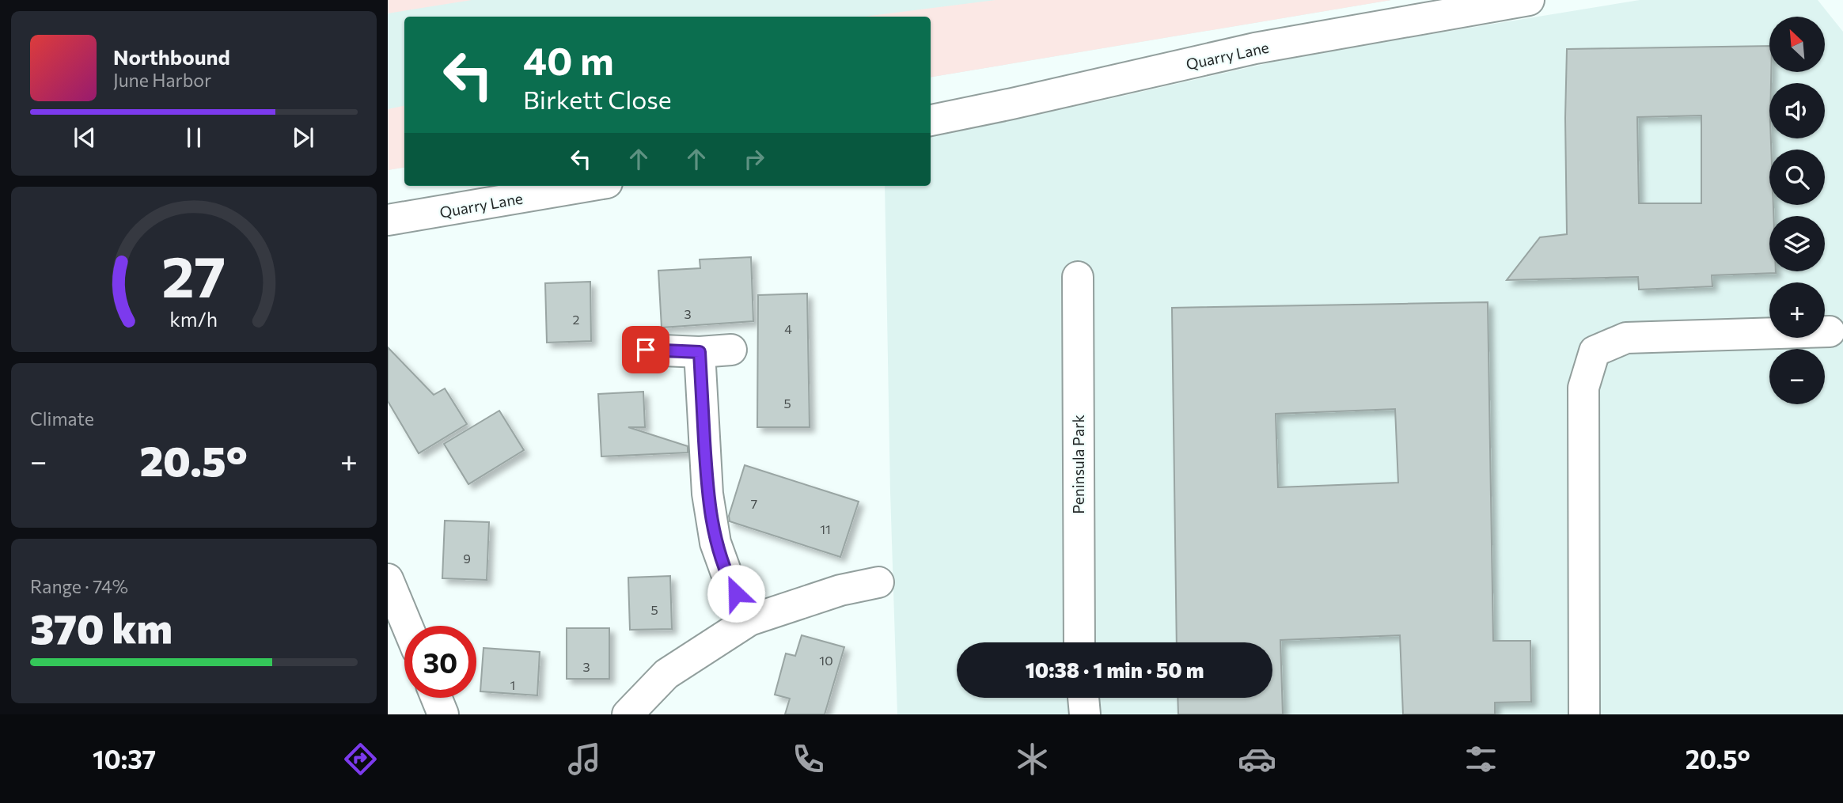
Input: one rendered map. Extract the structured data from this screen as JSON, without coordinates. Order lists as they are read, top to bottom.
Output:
{
  "streets": {
    "street": ["Quarry Lane", "Peninsula Park"]
  },
  "house_numbers": [
    "3",
    "2",
    "4",
    "5",
    "7",
    "11",
    "9",
    "5",
    "10",
    "3",
    "1"
  ],
  "north": "top left",
  "page": {
    "map_buttons": ["+", "−"],
    "turn": ["40 m", "Birkett Close"],
    "song": ["Northbound", "June Harbor"],
    "tile": [
      "Climate",
      ["Range · 74%", "370 km"]
    ],
    "heat": ["−", "20.5°", "+"],
    "limit": "30",
    "trip": "10:38 · 1 min · 50 m",
    "tabs": ["10:37", "20.5°"],
    "gauge": ["27", "km/h"]
  }
}
